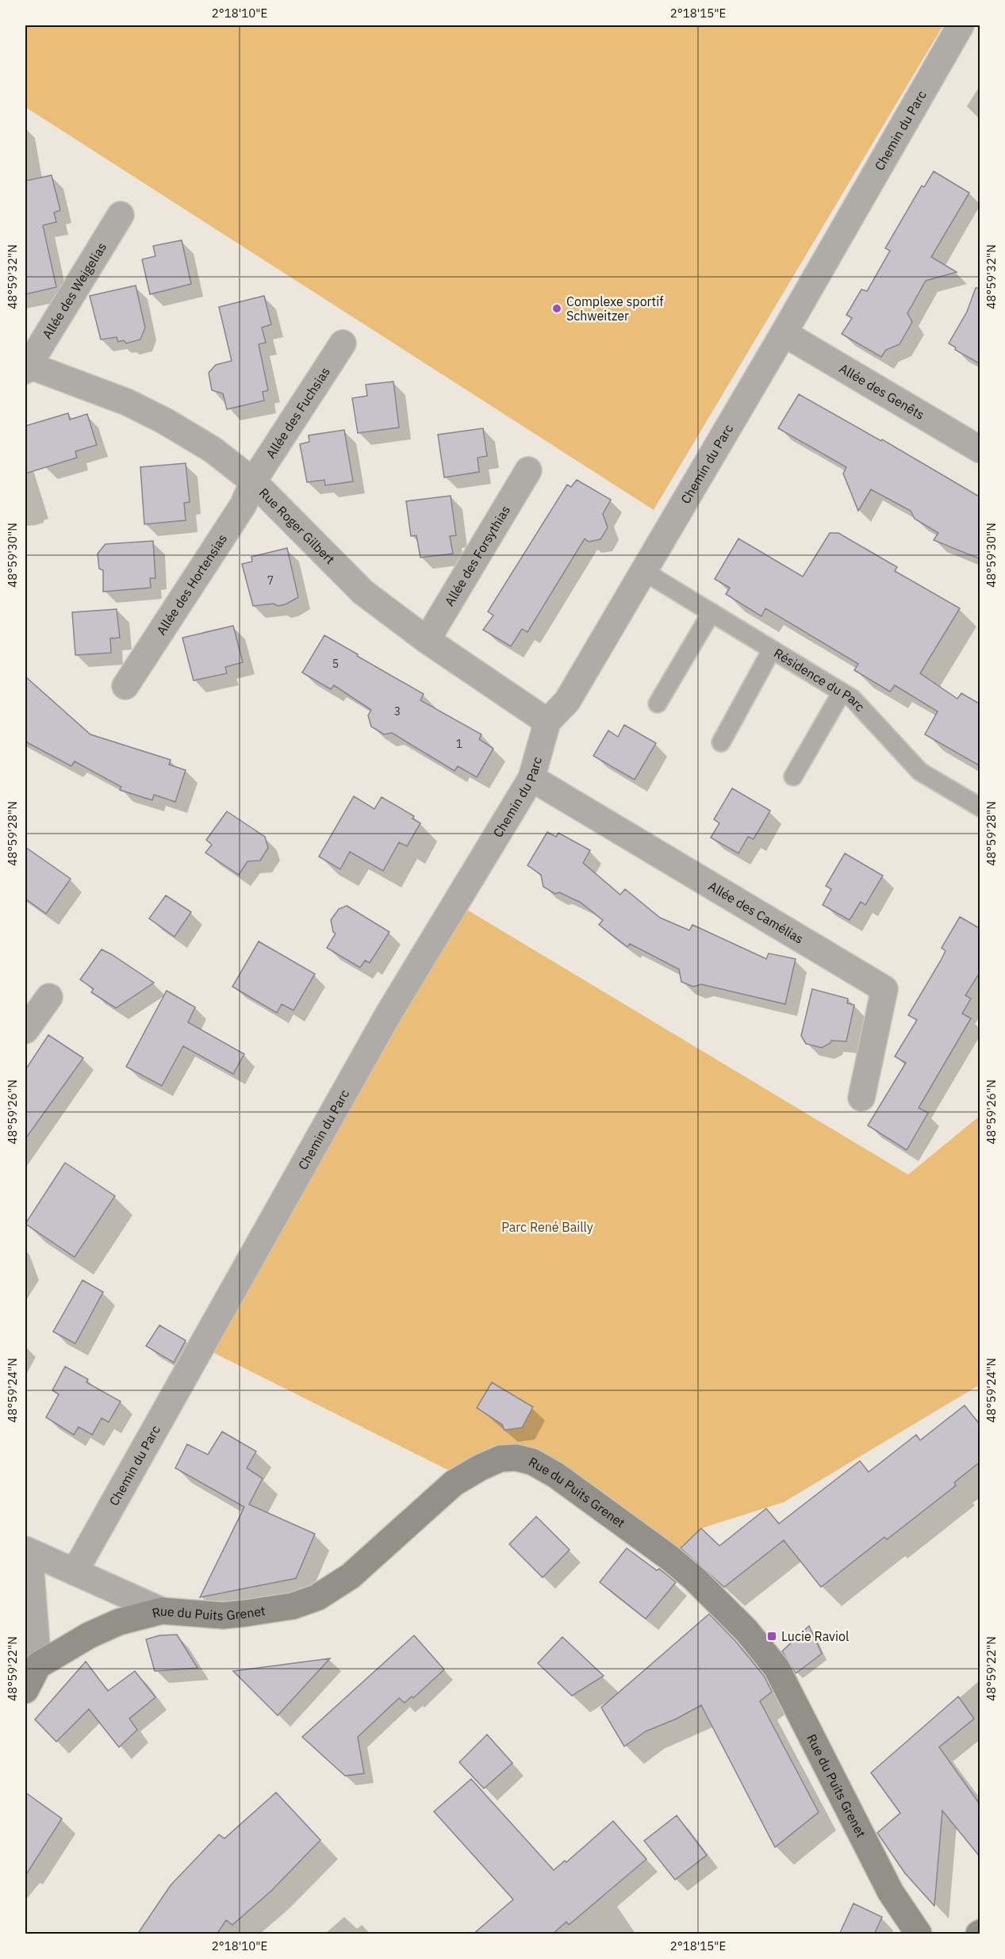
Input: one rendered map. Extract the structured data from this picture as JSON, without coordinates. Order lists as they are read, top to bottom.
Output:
{
  "streets": {
    "street": [
      "Chemin du Parc",
      "Allée des Weigelias",
      "Allée des Genêts",
      "Allée des Fuchsias",
      "Rue Roger Gilbert",
      "Allée des Forsythias",
      "Allée des Hortensias",
      "Allée des Camélias",
      "Rue du Puits Grenet"
    ],
    "lane": ["Résidence du Parc"]
  },
  "crossings": [
    ["Chemin du Parc", "Allée des Genêts"],
    ["Chemin du Parc", "Rue Roger Gilbert"],
    ["Chemin du Parc", "Résidence du Parc"],
    ["Chemin du Parc", "Allée des Camélias"],
    ["Chemin du Parc", "Rue du Puits Grenet"],
    ["Allée des Weigelias", "Rue Roger Gilbert"],
    ["Allée des Fuchsias", "Rue Roger Gilbert"],
    ["Allée des Fuchsias", "Allée des Hortensias"],
    ["Rue Roger Gilbert", "Allée des Forsythias"],
    ["Rue Roger Gilbert", "Allée des Hortensias"]
  ],
  "parks": ["Parc René Bailly"],
  "places": {
    "other": ["Complexe sportif Schweitzer"],
    "transit": ["Lucie Raviol"]
  },
  "house_numbers": [
    "7",
    "5",
    "3",
    "1"
  ],
  "coordinates": [
    "2°18'10\"E",
    "2°18'15\"E",
    "48°59'32\"N",
    "48°59'30\"N",
    "48°59'28\"N",
    "48°59'26\"N",
    "48°59'24\"N",
    "48°59'22\"N"
  ]
}
